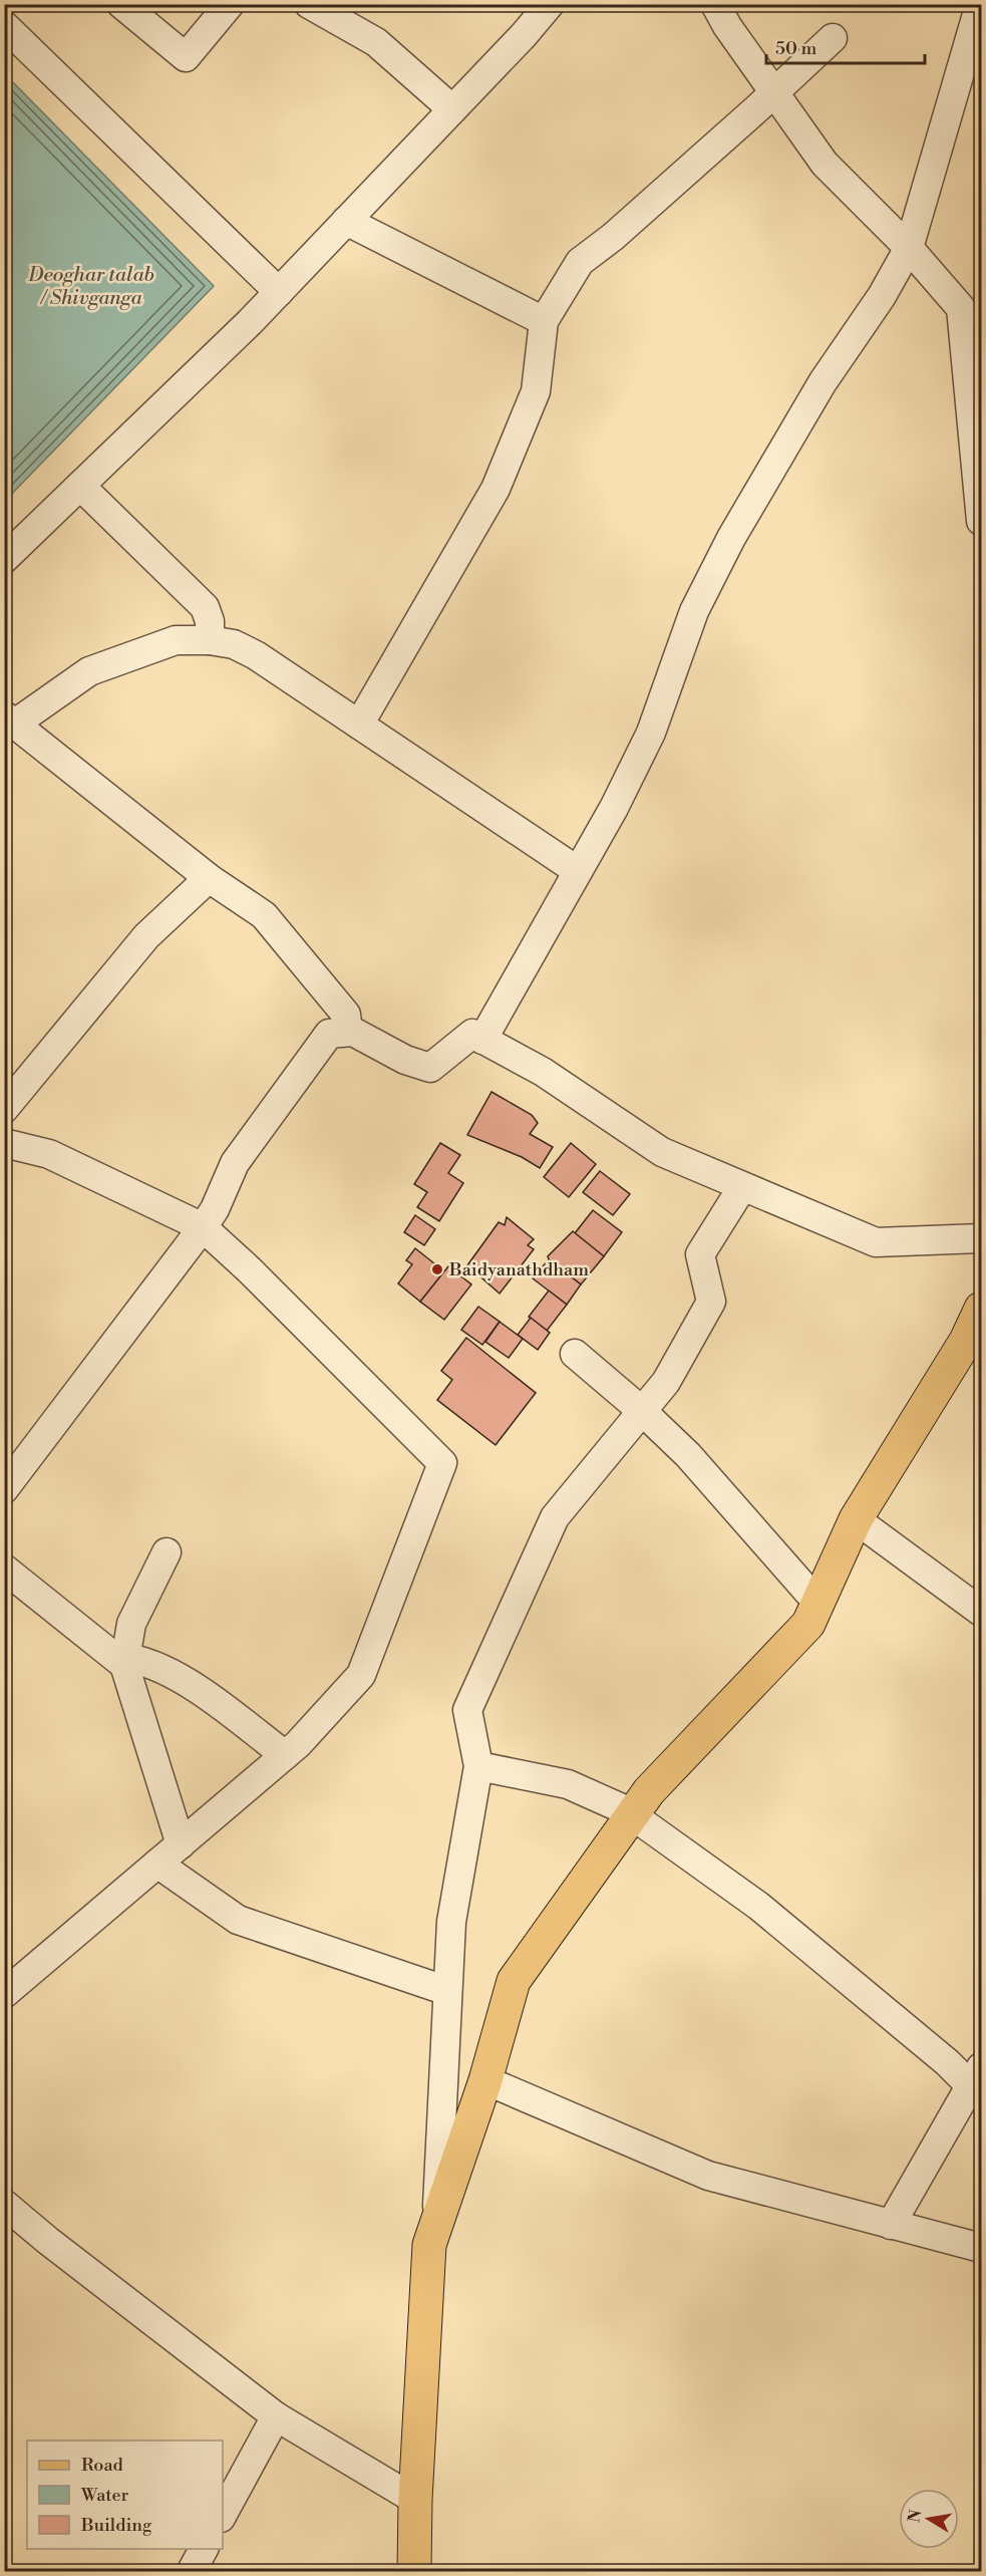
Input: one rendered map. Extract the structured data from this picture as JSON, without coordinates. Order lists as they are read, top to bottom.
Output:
{
  "water": ["Deoghar talab / Shivganga"],
  "places": ["Baidyanathdham"],
  "legend": ["Road", "Water", "Building"],
  "scale_bar": "50 m",
  "north": "left"
}
